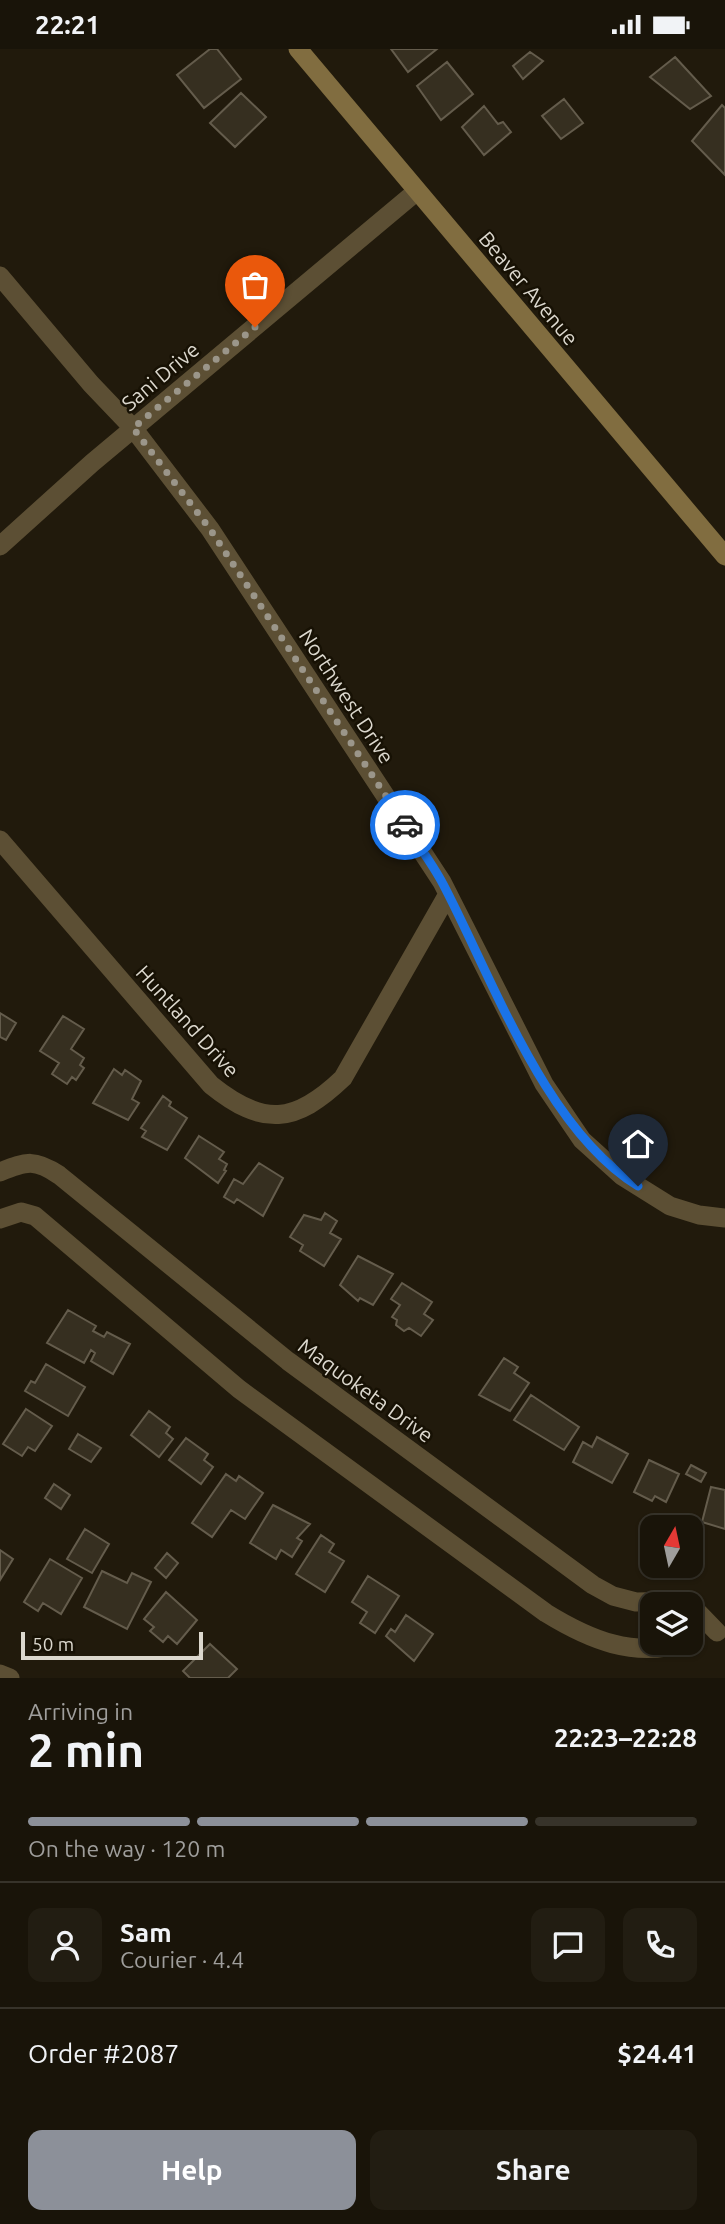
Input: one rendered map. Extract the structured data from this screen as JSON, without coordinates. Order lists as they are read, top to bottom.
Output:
{
  "streets": {
    "main road": ["Beaver Avenue"],
    "street": [
      "Sani Drive",
      "Northwest Drive",
      "Huntland Drive",
      "Maquoketa Drive"
    ]
  },
  "crossings": [
    ["Beaver Avenue", "Sani Drive"],
    ["Sani Drive", "Northwest Drive"],
    ["Northwest Drive", "Huntland Drive"]
  ],
  "scale_bar": "50 m",
  "north": "top",
  "page": {
    "status": "22:21",
    "scale": "50 m",
    "heading": ["2 min", "Arriving in", "22:23–22:28"],
    "panel": [
      "Sam",
      "Courier · 4.4",
      "Order #2087",
      "$24.41"
    ],
    "bar": "On the way · 120 m",
    "buttons": ["Help", "Share"]
  }
}
